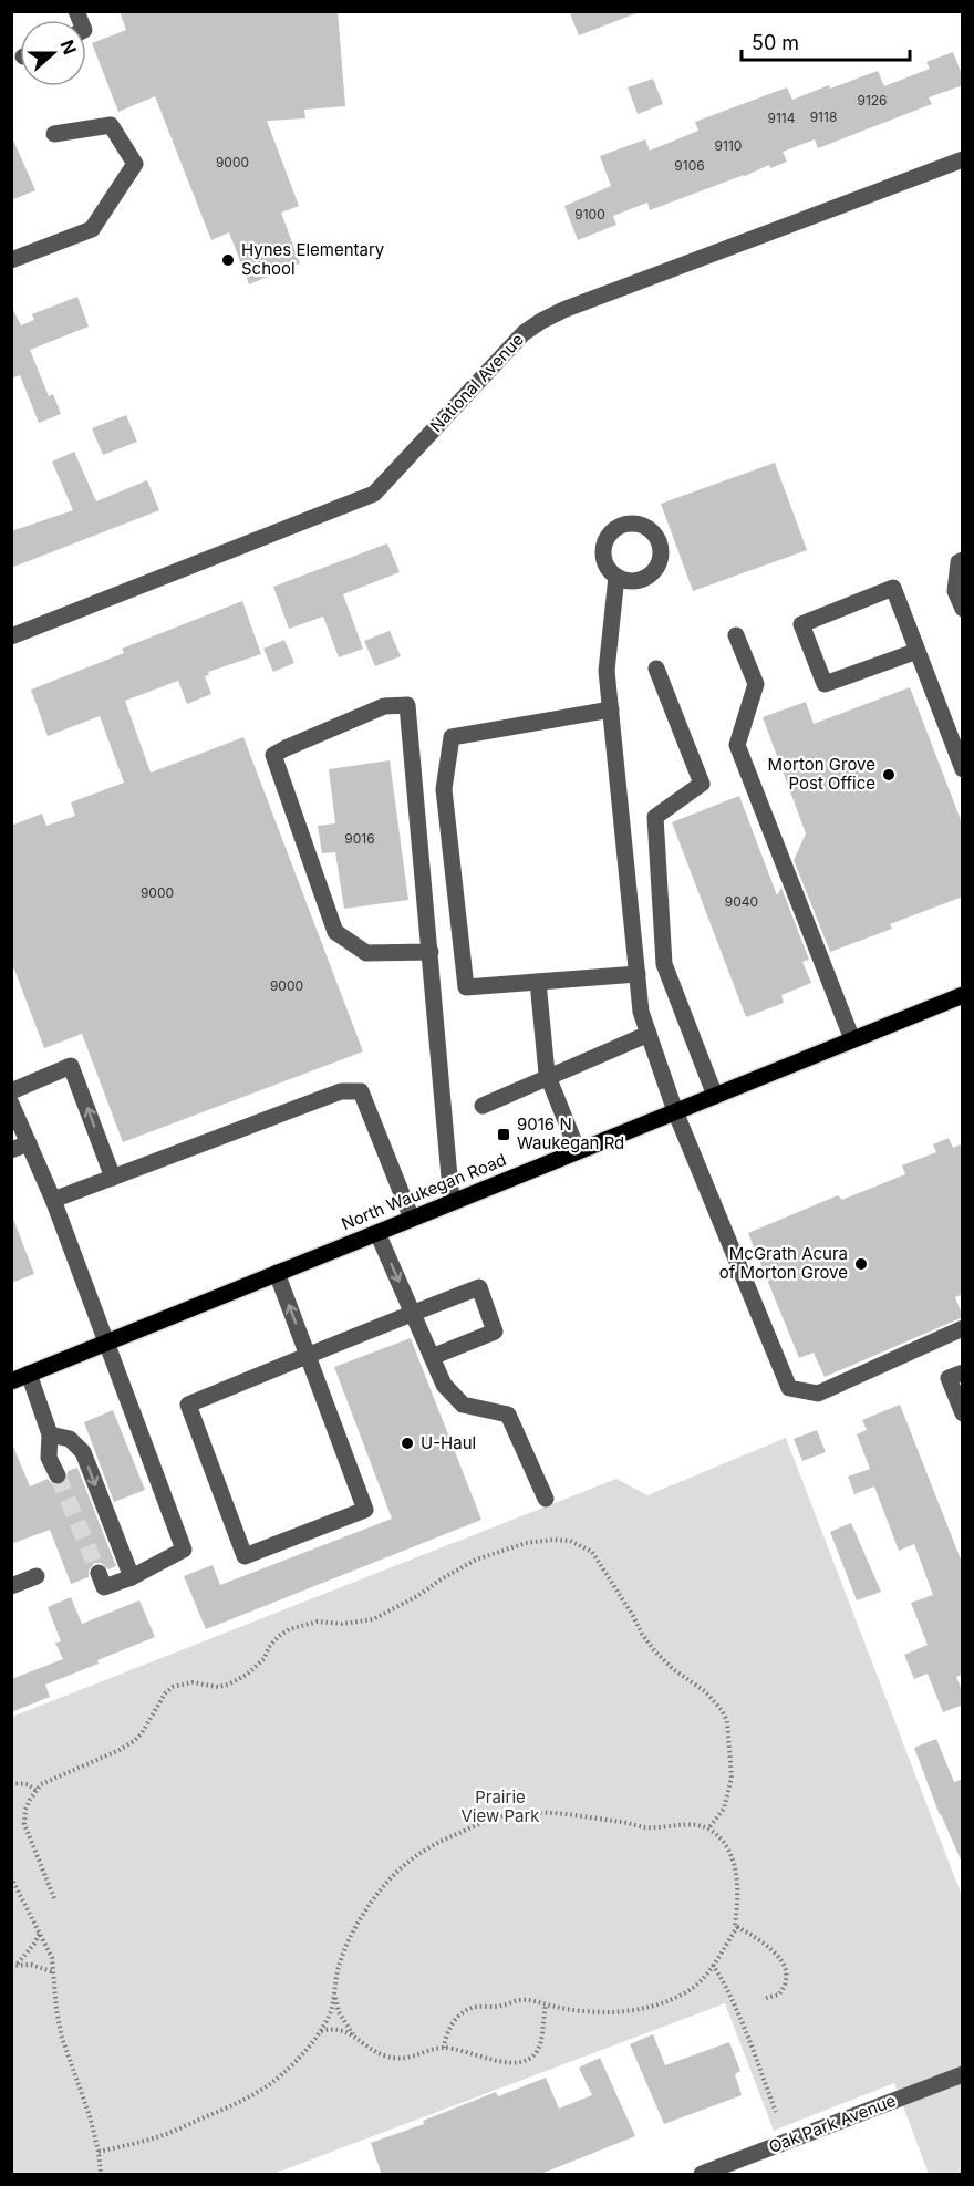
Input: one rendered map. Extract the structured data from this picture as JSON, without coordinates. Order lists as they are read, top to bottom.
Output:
{
  "streets": {
    "main road": ["North Waukegan Road"],
    "street": ["National Avenue", "Oak Park Avenue"]
  },
  "parks": ["Prairie View Park"],
  "places": {
    "other": [
      "Hynes Elementary School",
      "Morton Grove Post Office",
      "McGrath Acura of Morton Grove",
      "U-Haul"
    ],
    "transit": ["9016 N Waukegan Rd"]
  },
  "house_numbers": [
    "9126",
    "9118",
    "9114",
    "9110",
    "9000",
    "9106",
    "9100",
    "9016",
    "9000",
    "9040",
    "9000"
  ],
  "scale_bar": "50 m",
  "north": "right"
}
